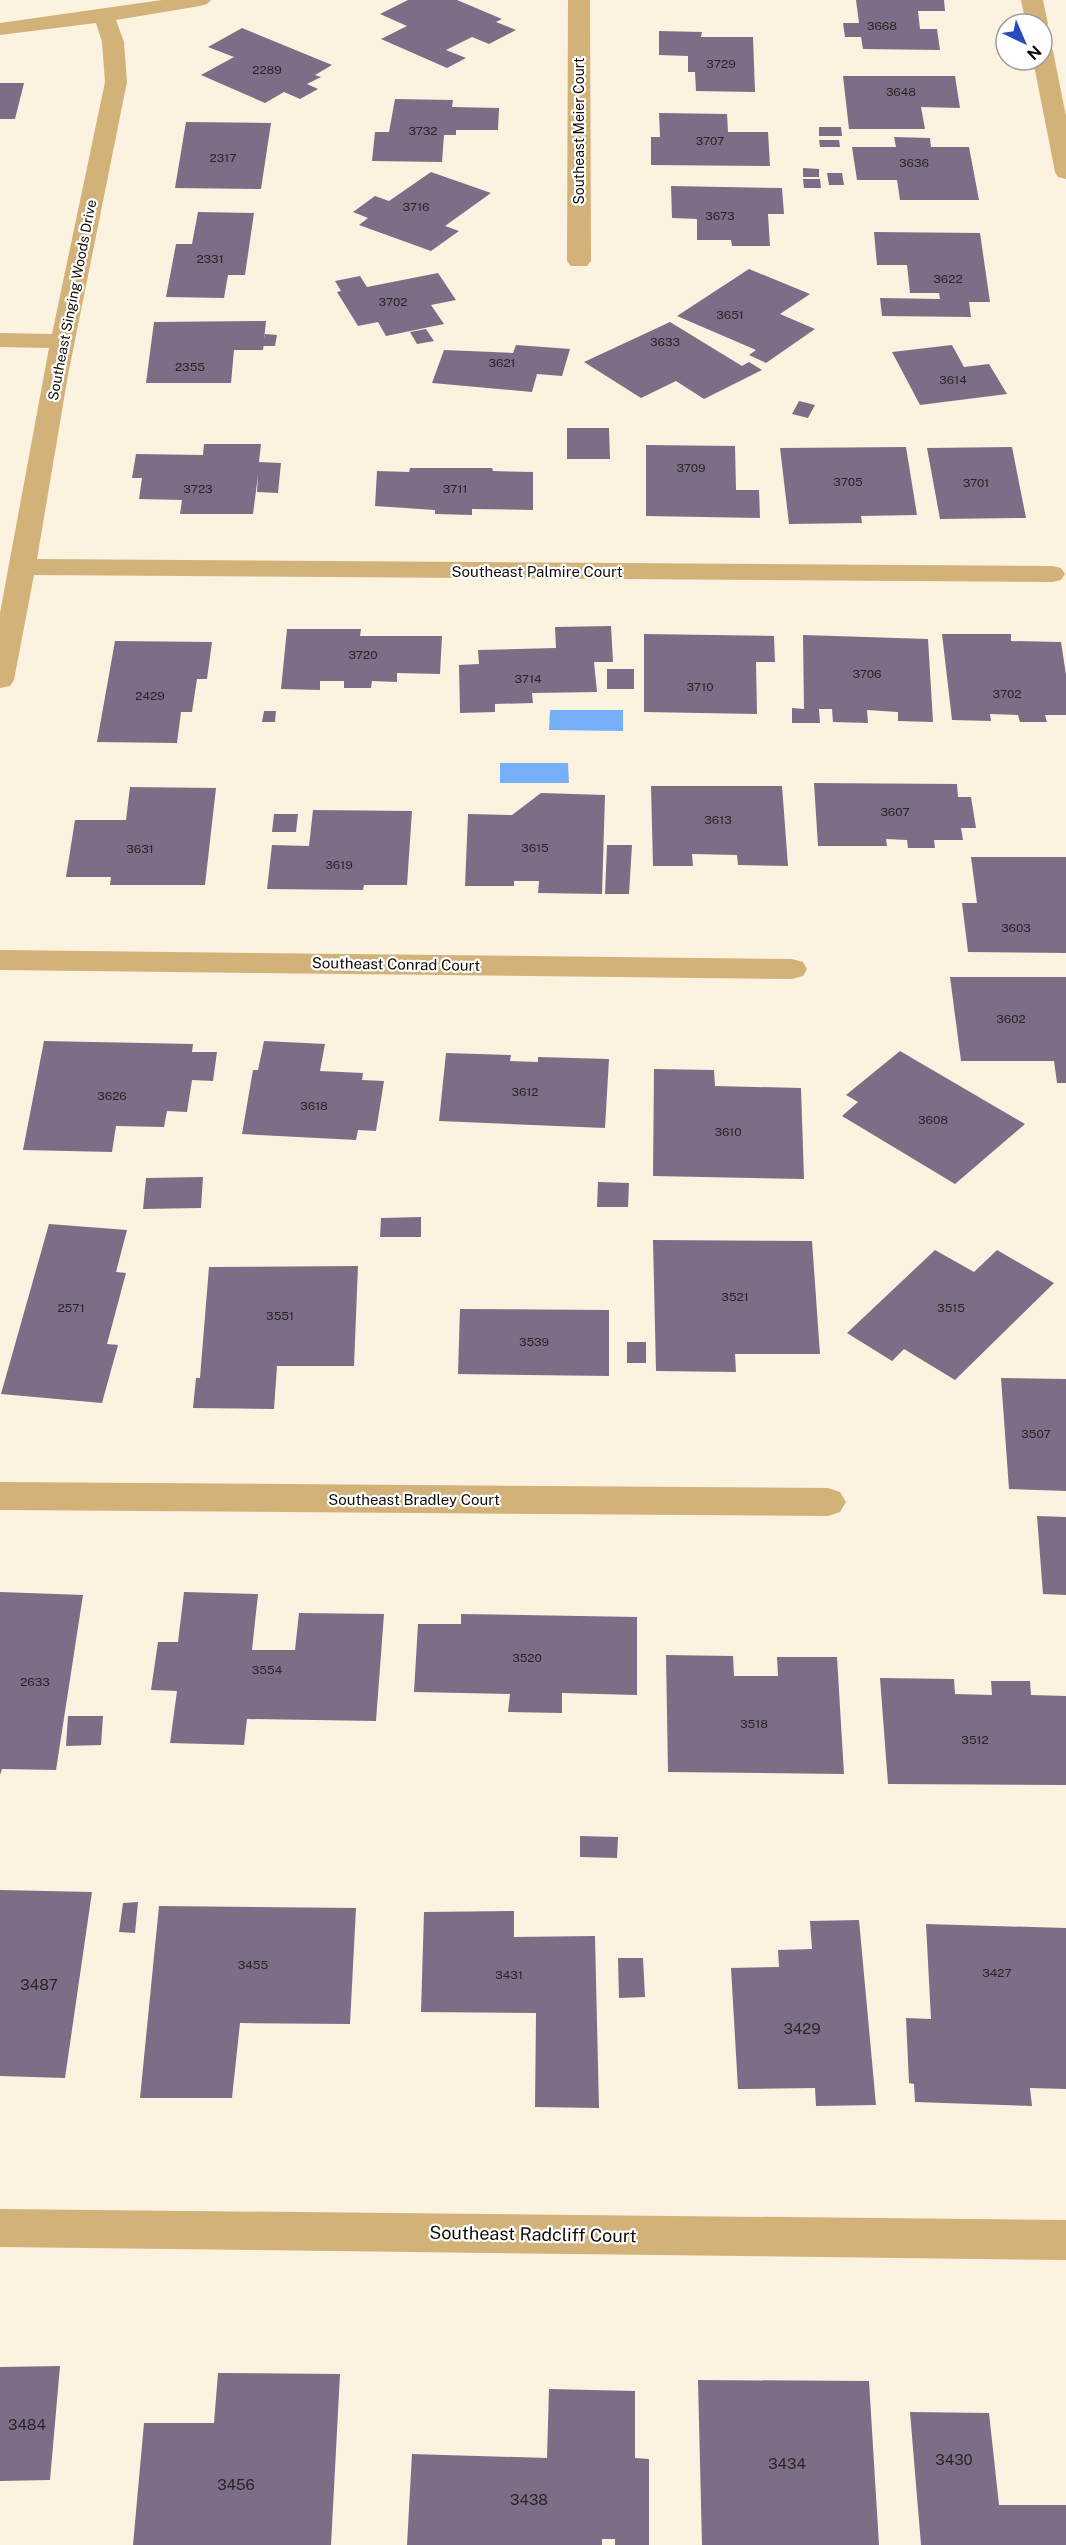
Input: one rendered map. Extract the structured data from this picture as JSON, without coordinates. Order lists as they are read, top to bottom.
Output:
{
  "streets": {
    "street": [
      "Southeast Meier Court",
      "Southeast Singing Woods Drive",
      "Southeast Palmire Court",
      "Southeast Conrad Court",
      "Southeast Bradley Court",
      "Southeast Radcliff Court"
    ]
  },
  "crossings": [
    ["Southeast Singing Woods Drive", "Southeast Palmire Court"]
  ],
  "house_numbers": [
    "3668",
    "3729",
    "2289",
    "3648",
    "3732",
    "3707",
    "2317",
    "3636",
    "3716",
    "3673",
    "2331",
    "3622",
    "3702",
    "3651",
    "3633",
    "3621",
    "2355",
    "3614",
    "3709",
    "3705",
    "3701",
    "3723",
    "3711",
    "3720",
    "3706",
    "3714",
    "3710",
    "3702",
    "2429",
    "3607",
    "3613",
    "3615",
    "3631",
    "3619",
    "3603",
    "3602",
    "3612",
    "3626",
    "3618",
    "3608",
    "3610",
    "3521",
    "2571",
    "3515",
    "3551",
    "3539",
    "3507",
    "3520",
    "3554",
    "2633",
    "3518",
    "3512",
    "3455",
    "3427",
    "3431",
    "3487",
    "3429",
    "3484",
    "3430",
    "3434",
    "3456",
    "3438"
  ],
  "north": "bottom right"
}
